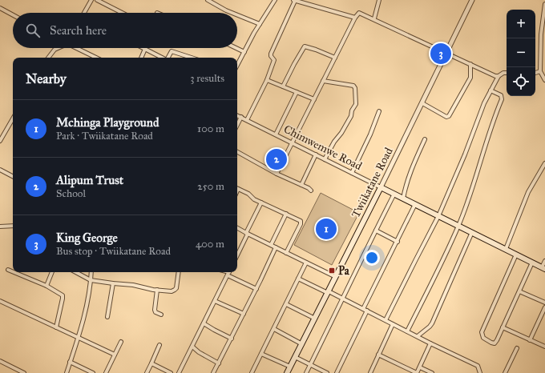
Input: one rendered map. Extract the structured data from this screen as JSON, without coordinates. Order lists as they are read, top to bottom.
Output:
{
  "streets": {
    "main road": ["Chimwemwe Road", "Twiikatane Road"]
  },
  "crossings": [
    ["Chimwemwe Road", "Twiikatane Road"]
  ],
  "places": {
    "transit": ["Pa"]
  },
  "page": {
    "map_buttons": ["+", "−"],
    "search": "Search here",
    "pins": ["3", "2", "1"],
    "heading": ["Nearby", "3 results"],
    "list": [
      {
        "mark": "1",
        "name": "Mchinga Playground",
        "note": "Park · Twiikatane Road",
        "value": "100 m"
      },
      {
        "mark": "2",
        "name": "Alipum Trust",
        "note": "School",
        "value": "250 m"
      },
      {
        "mark": "3",
        "name": "King George",
        "note": "Bus stop · Twiikatane Road",
        "value": "400 m"
      }
    ]
  }
}
